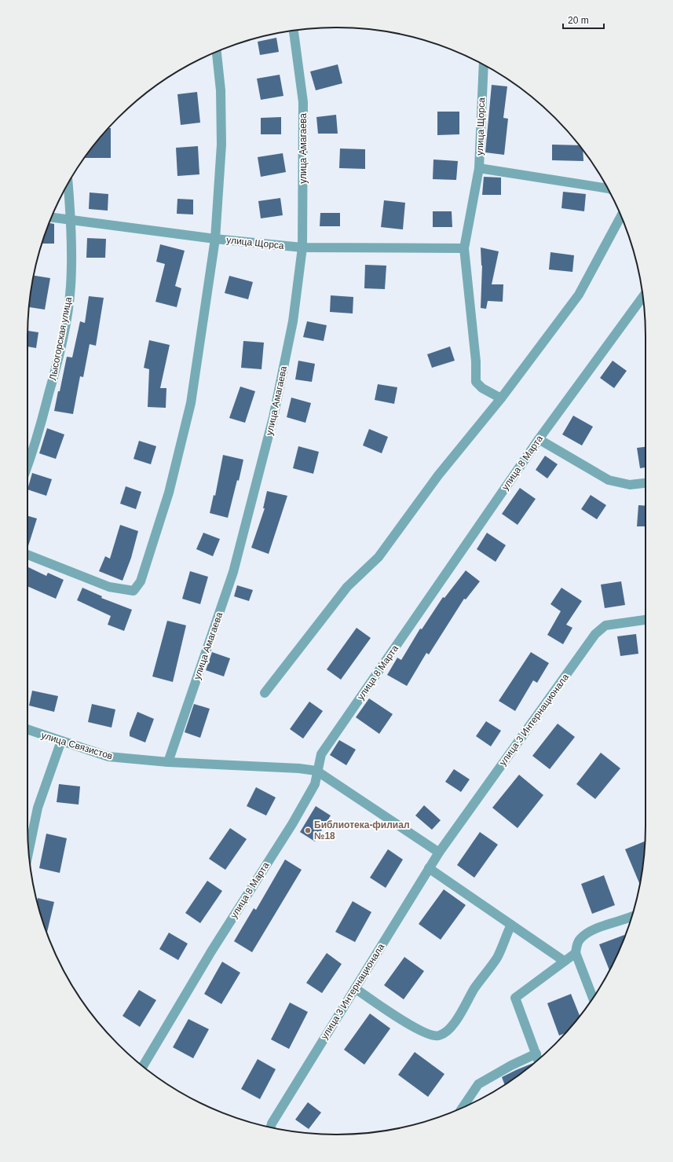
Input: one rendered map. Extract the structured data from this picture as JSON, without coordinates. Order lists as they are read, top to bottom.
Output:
{
  "streets": {
    "street": [
      "улица Щорса",
      "улица Амагаева",
      "Лысогорская улица",
      "улица 8 Марта",
      "улица 3 Интернационала",
      "улица Связистов"
    ]
  },
  "crossings": [
    ["улица Щорса", "улица Амагаева"],
    ["улица Щорса", "Лысогорская улица"],
    ["улица Амагаева", "улица Связистов"],
    ["улица 8 Марта", "улица Связистов"]
  ],
  "places": ["Библиотека-филиал №18"],
  "scale_bar": "20 m"
}
